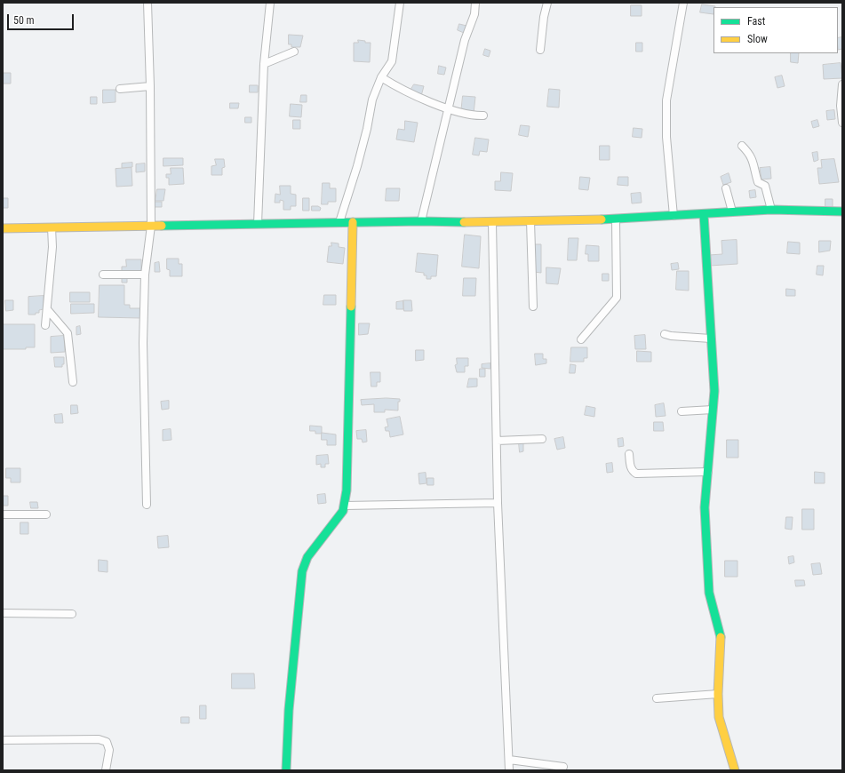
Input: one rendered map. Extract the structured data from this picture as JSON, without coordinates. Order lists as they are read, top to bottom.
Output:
{
  "legend": ["Fast", "Slow"],
  "scale_bar": "50 m"
}
